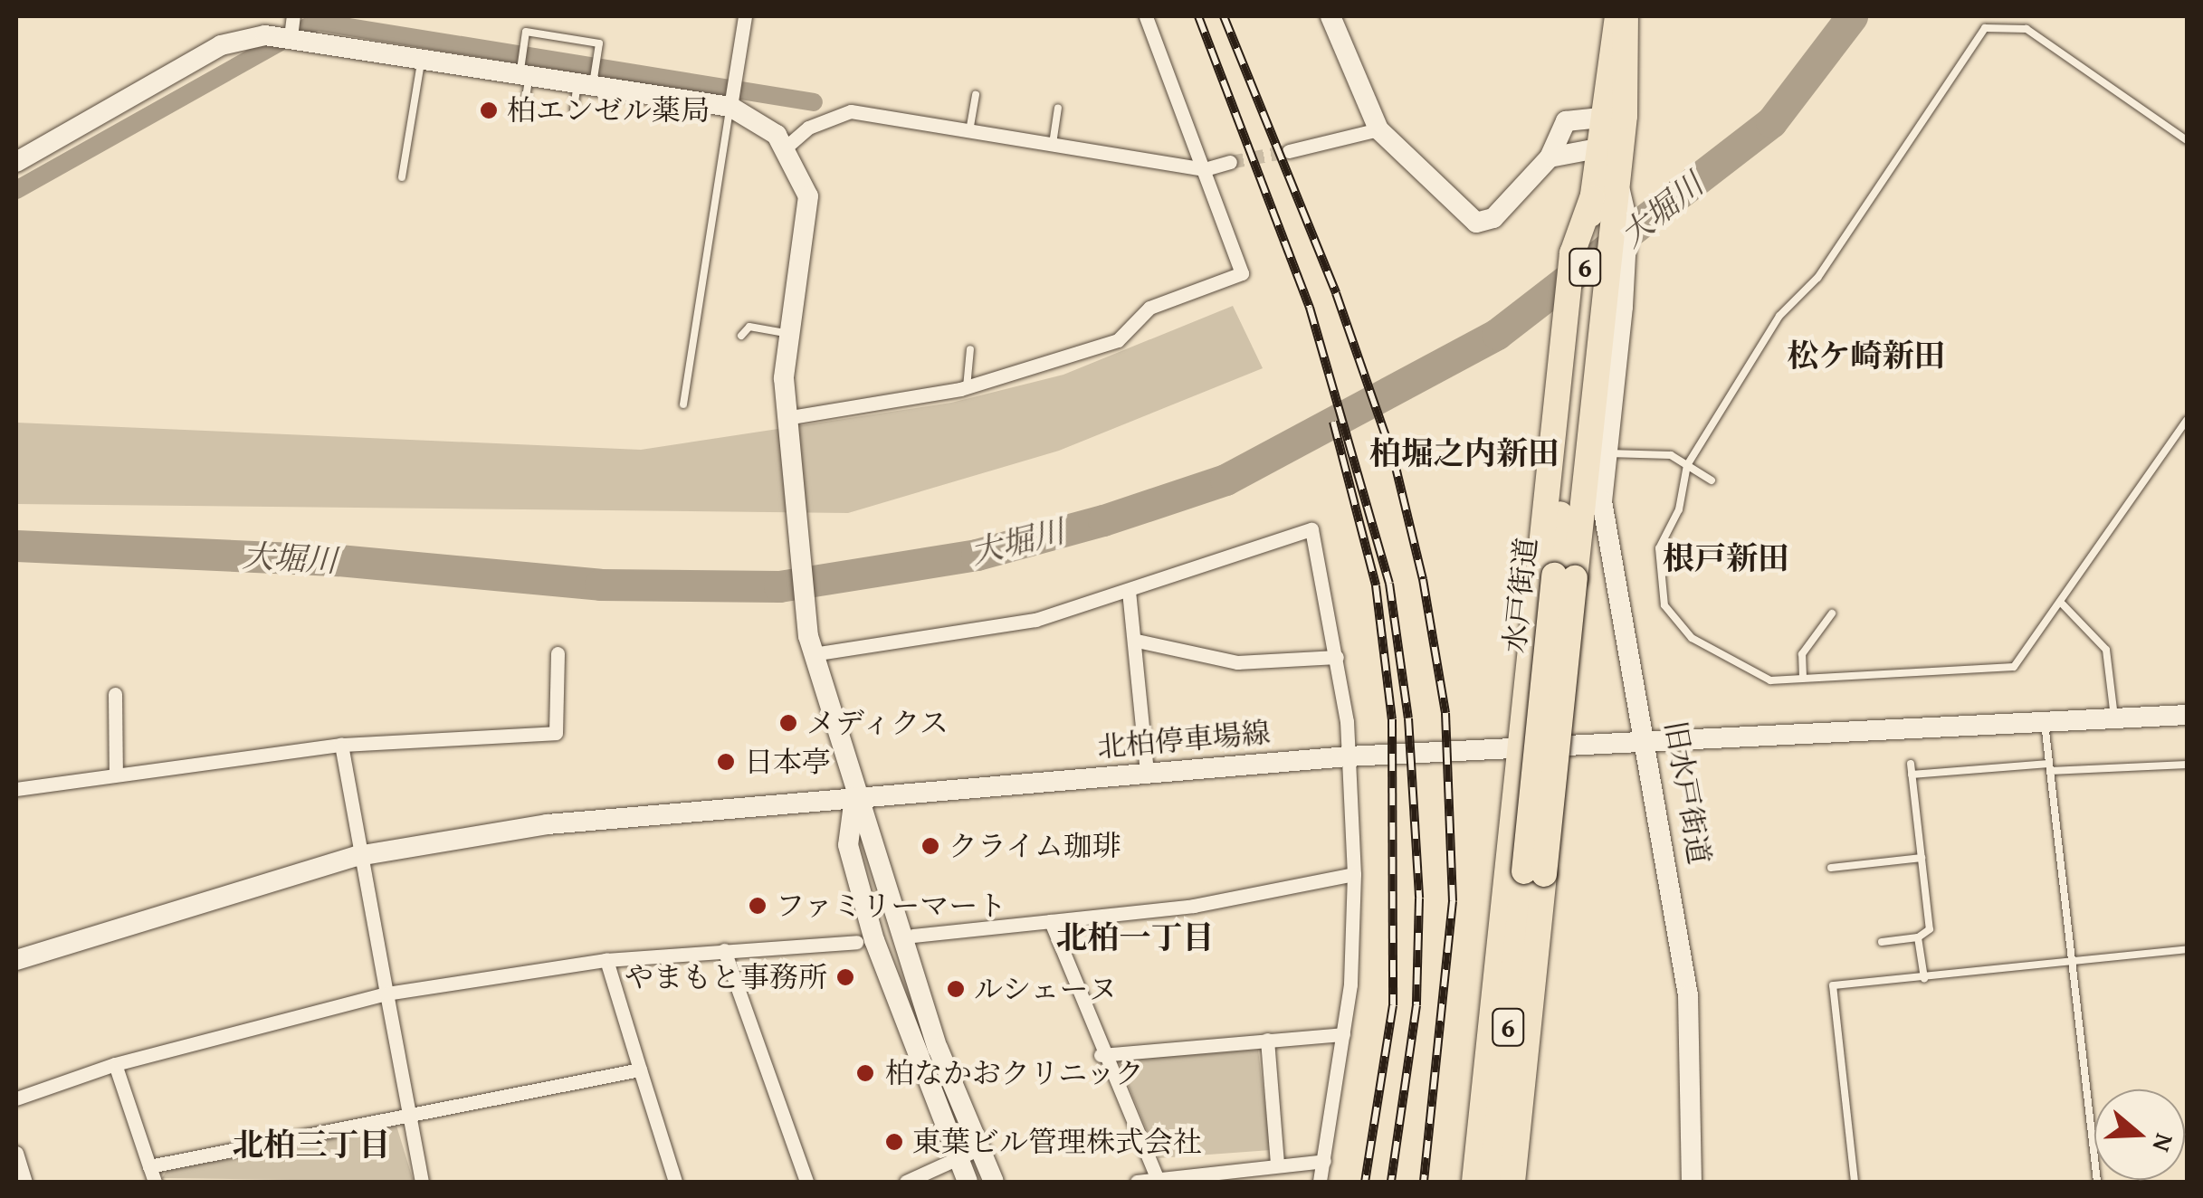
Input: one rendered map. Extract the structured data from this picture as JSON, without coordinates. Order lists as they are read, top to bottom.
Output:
{
  "streets": {
    "highway": ["6", "水戸街道"],
    "street": ["北柏停車場線", "旧水戸街道"]
  },
  "crossings": [
    ["水戸街道", "旧水戸街道"],
    ["北柏停車場線", "旧水戸街道"]
  ],
  "districts": [
    "松ケ崎新田",
    "柏堀之内新田",
    "根戸新田",
    "北柏一丁目",
    "北柏三丁目"
  ],
  "water": ["大堀川"],
  "places": [
    "柏エンゼル薬局",
    "メディクス",
    "日本亭",
    "クライム珈琲",
    "ファミリーマート",
    "やまもと事務所",
    "ルシェーヌ",
    "柏なかおクリニック",
    "東葉ビル管理株式会社"
  ],
  "north": "right"
}
